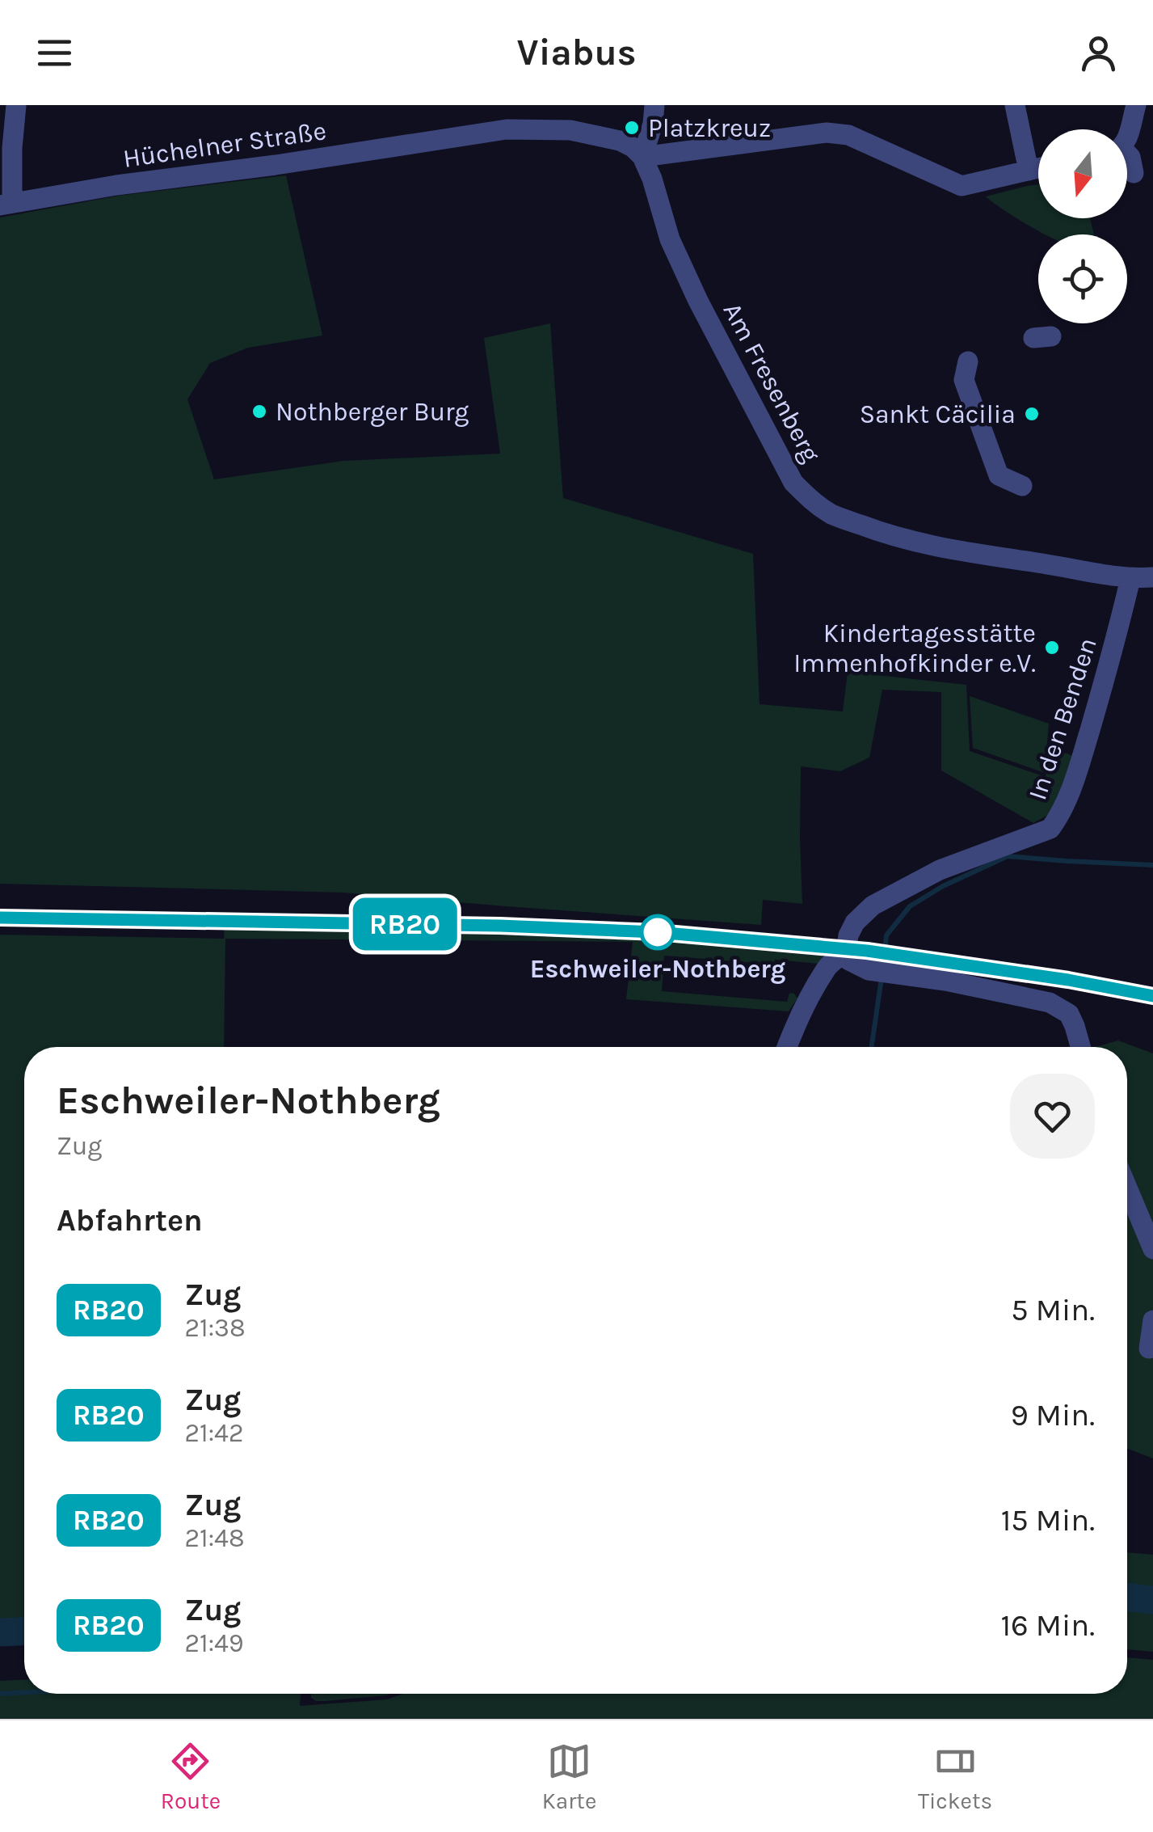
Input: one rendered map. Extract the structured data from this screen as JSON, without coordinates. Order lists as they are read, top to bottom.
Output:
{
  "streets": {
    "street": ["Hüchelner Straße", "Am Fresenberg", "In den Benden"]
  },
  "crossings": [
    ["Hüchelner Straße", "Am Fresenberg"],
    ["Am Fresenberg", "In den Benden"]
  ],
  "places": [
    "Platzkreuz",
    "Nothberger Burg",
    "Sankt Cäcilia",
    "Kindertagesstätte Immenhofkinder e.V.",
    "Eschweiler-Nothberg"
  ],
  "north": "bottom",
  "page": {
    "header": "Viabus",
    "on_map": "RB20",
    "heading": [
      ["Eschweiler-Nothberg", "Zug"],
      "Abfahrten"
    ],
    "list": [
      {
        "mark": "RB20",
        "name": "Zug",
        "note": "21:38",
        "value": "5 Min."
      },
      {
        "mark": "RB20",
        "name": "Zug",
        "note": "21:42",
        "value": "9 Min."
      },
      {
        "mark": "RB20",
        "name": "Zug",
        "note": "21:48",
        "value": "15 Min."
      },
      {
        "mark": "RB20",
        "name": "Zug",
        "note": "21:49",
        "value": "16 Min."
      }
    ],
    "tabs": ["Route", "Karte", "Tickets"]
  }
}
